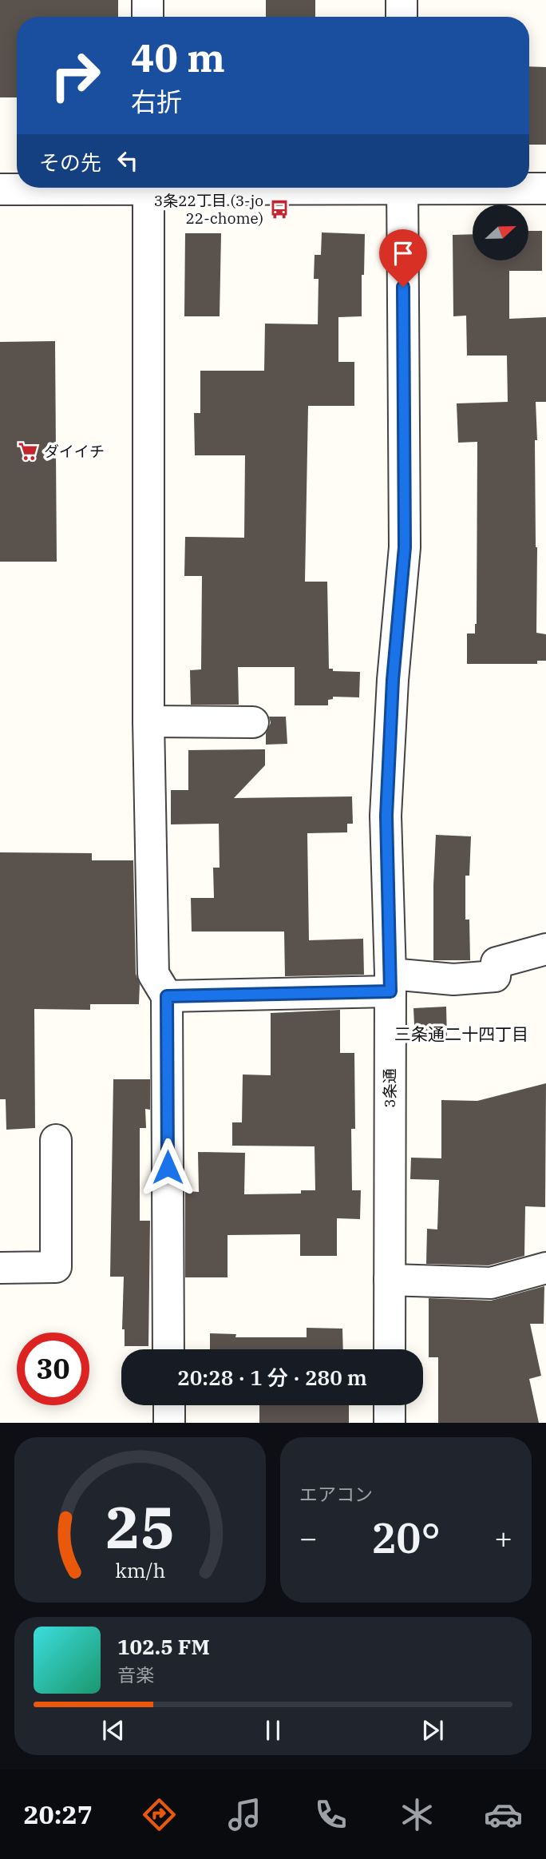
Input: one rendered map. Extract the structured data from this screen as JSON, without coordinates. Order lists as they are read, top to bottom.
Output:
{
  "streets": {
    "street": ["3条通"]
  },
  "districts": ["三条通二十四丁目"],
  "places": {
    "bus stop": ["3条22丁目 (3-jo 22-chome)"],
    "supermarket": ["ダイイチ"]
  },
  "north": "right",
  "page": {
    "turn": ["40 m", "右折"],
    "then": "その先",
    "limit": "30",
    "trip": "20:28 · 1 分 · 280 m",
    "tile": "エアコン",
    "heat": ["−", "20°", "+"],
    "song": ["102.5 FM", "音楽"],
    "tabs": "20:27",
    "gauge": ["25", "km/h"]
  }
}
